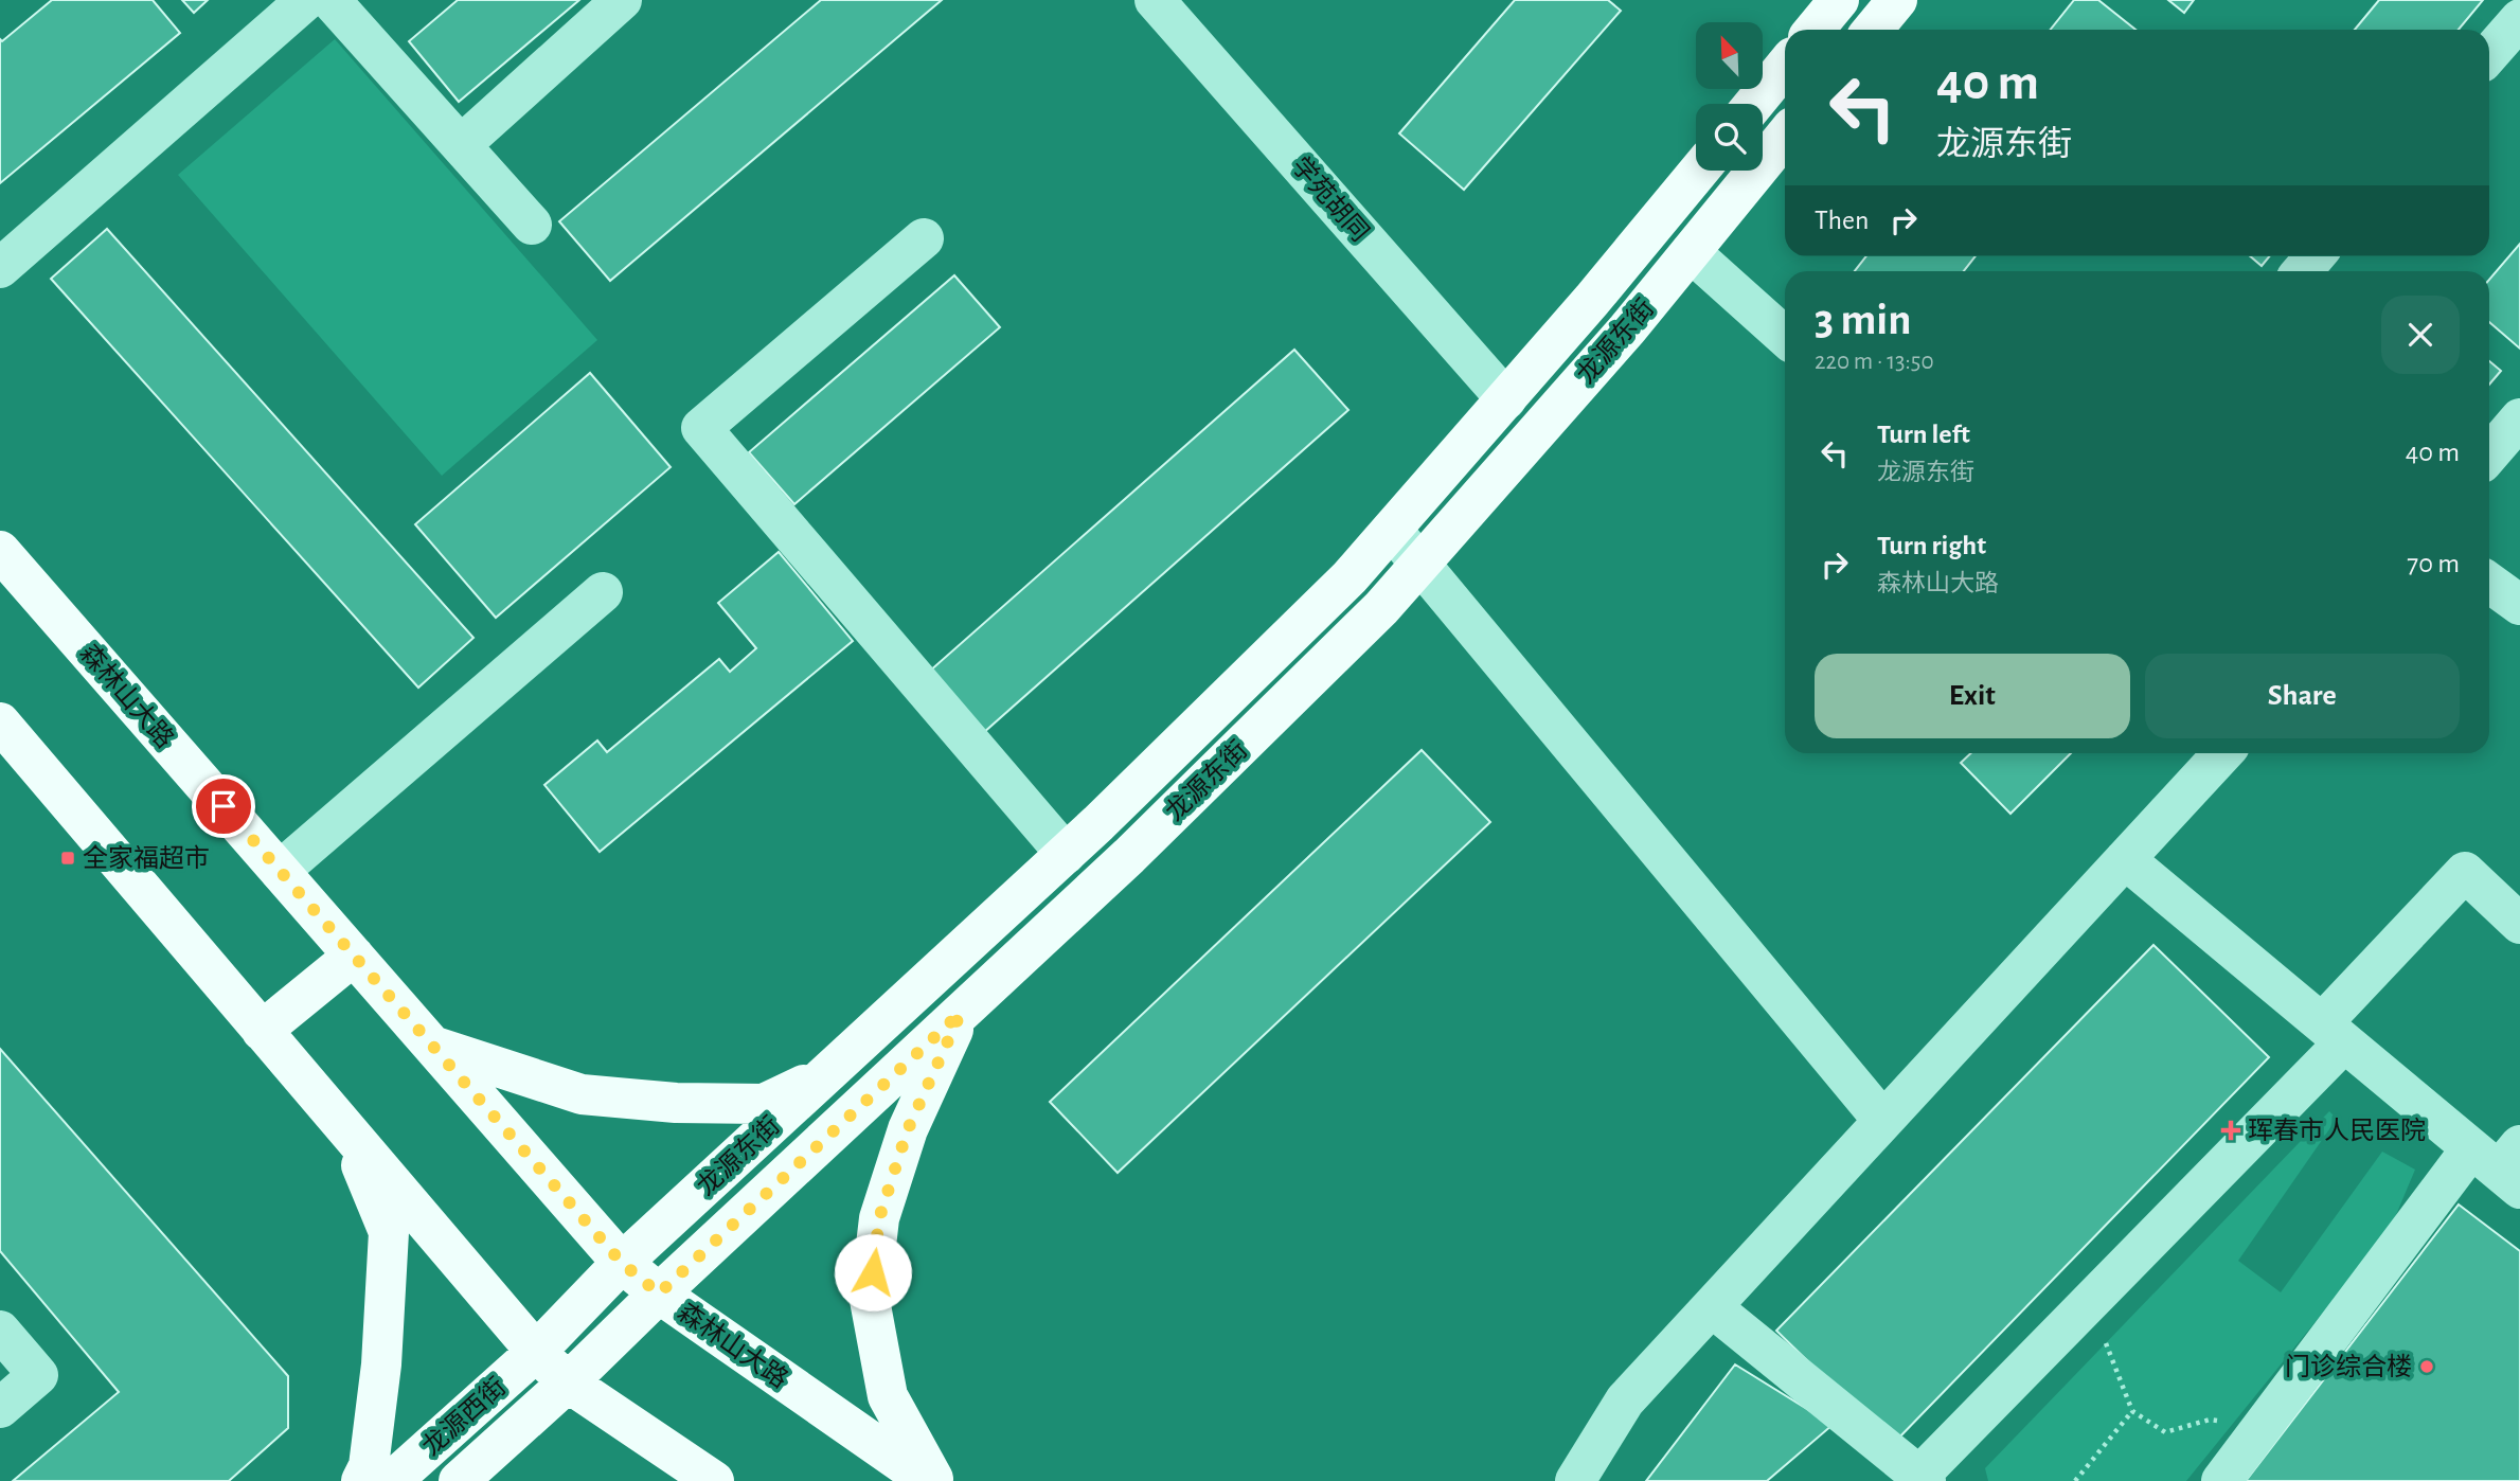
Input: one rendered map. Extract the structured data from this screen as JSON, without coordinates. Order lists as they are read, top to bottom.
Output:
{
  "streets": {
    "main road": ["龙源东街", "森林山大路", "龙源西街"],
    "street": ["学苑胡同"]
  },
  "crossings": [
    ["学苑胡同", "龙源东街"],
    ["龙源东街", "森林山大路"],
    ["龙源东街", "龙源西街"]
  ],
  "places": {
    "transit": ["全家福超市"],
    "health": ["珲春市人民医院"],
    "other": ["门诊综合楼"]
  },
  "north": "top left",
  "page": {
    "turn": ["40 m", "龙源东街"],
    "then": "Then",
    "heading": ["3 min", "220 m · 13:50"],
    "list": [
      {
        "name": "Turn left",
        "note": "龙源东街",
        "value": "40 m"
      },
      {
        "name": "Turn right",
        "note": "森林山大路",
        "value": "70 m"
      }
    ],
    "buttons": ["Exit", "Share"]
  }
}
